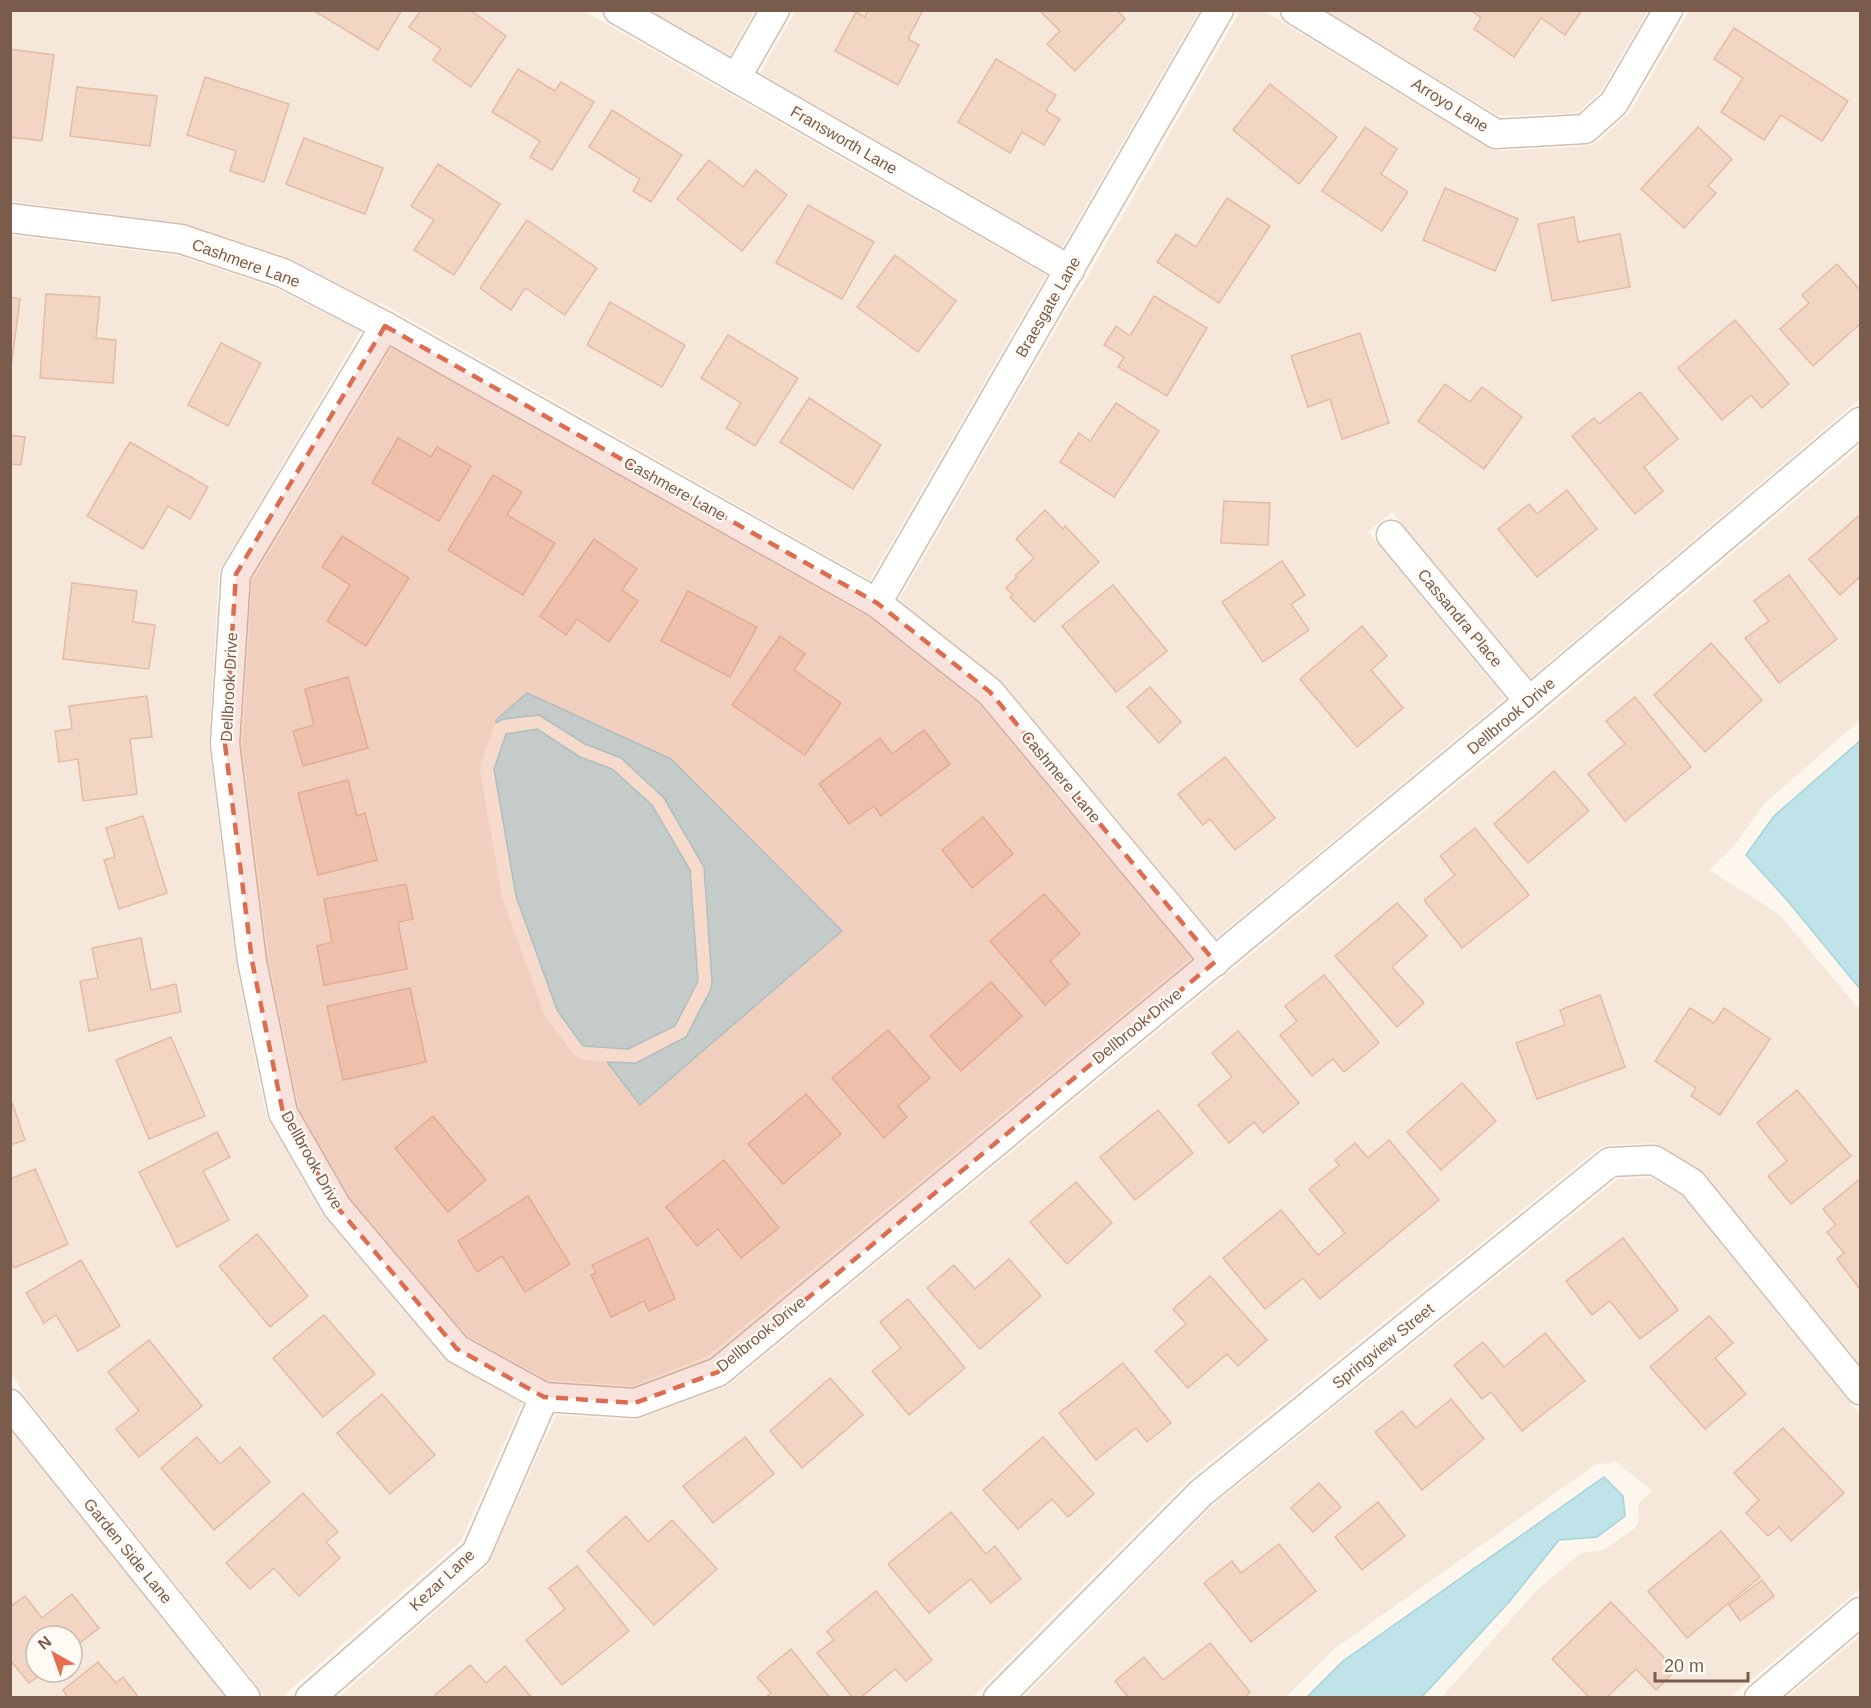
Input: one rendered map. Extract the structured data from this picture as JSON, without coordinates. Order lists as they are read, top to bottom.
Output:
{
  "streets": {
    "street": [
      "Arroyo Lane",
      "Fransworth Lane",
      "Cashmere Lane",
      "Braesgate Lane",
      "Cassandra Place",
      "Dellbrook Drive",
      "Springview Street",
      "Garden Side Lane",
      "Kezar Lane"
    ]
  },
  "crossings": [
    ["Fransworth Lane", "Braesgate Lane"],
    ["Cashmere Lane", "Braesgate Lane"],
    ["Cashmere Lane", "Dellbrook Drive"],
    ["Cassandra Place", "Dellbrook Drive"],
    ["Dellbrook Drive", "Kezar Lane"]
  ],
  "scale_bar": "20 m",
  "north": "top left"
}
